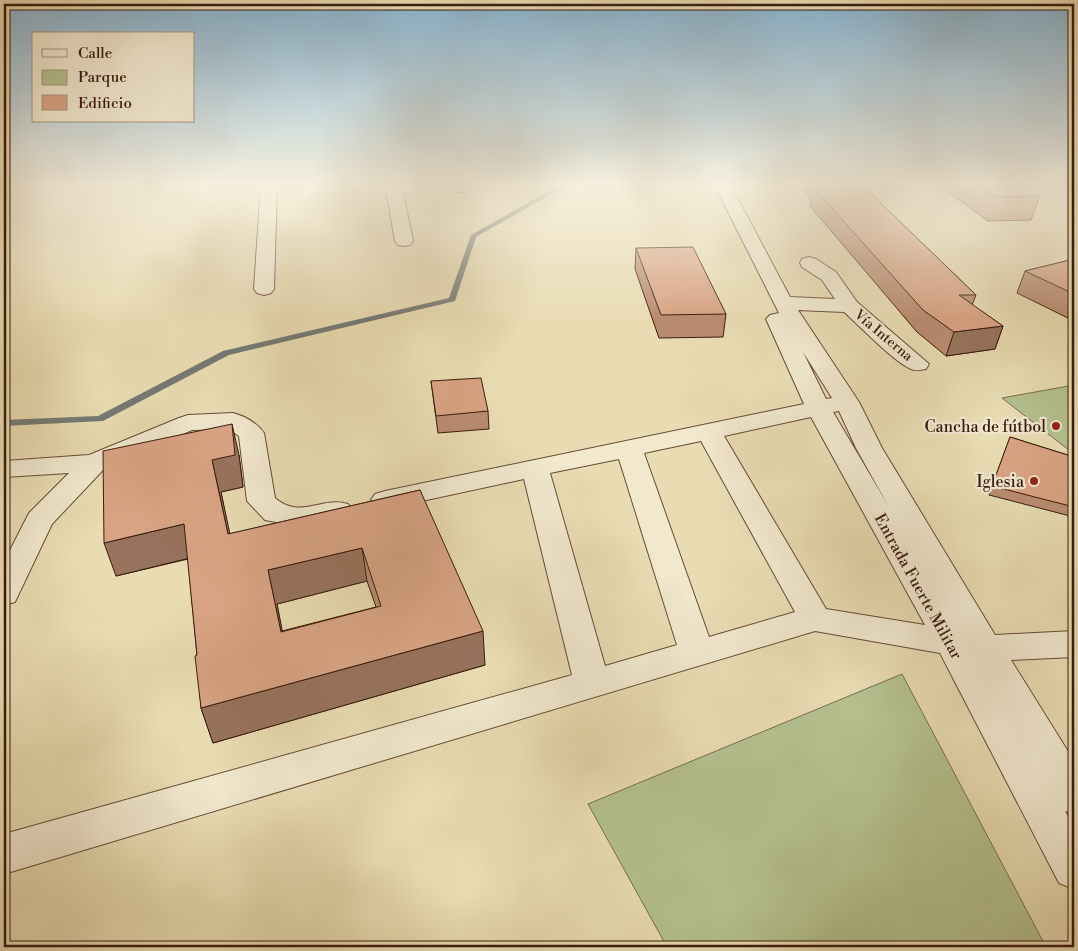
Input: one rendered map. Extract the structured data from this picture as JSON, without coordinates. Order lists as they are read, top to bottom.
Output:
{
  "streets": {
    "street": ["Vía Interna", "Entrada Fuerte Militar"]
  },
  "crossings": [
    ["Vía Interna", "Entrada Fuerte Militar"]
  ],
  "places": ["Cancha de fútbol", "Iglesia"],
  "legend": ["Calle", "Parque", "Edificio"]
}
